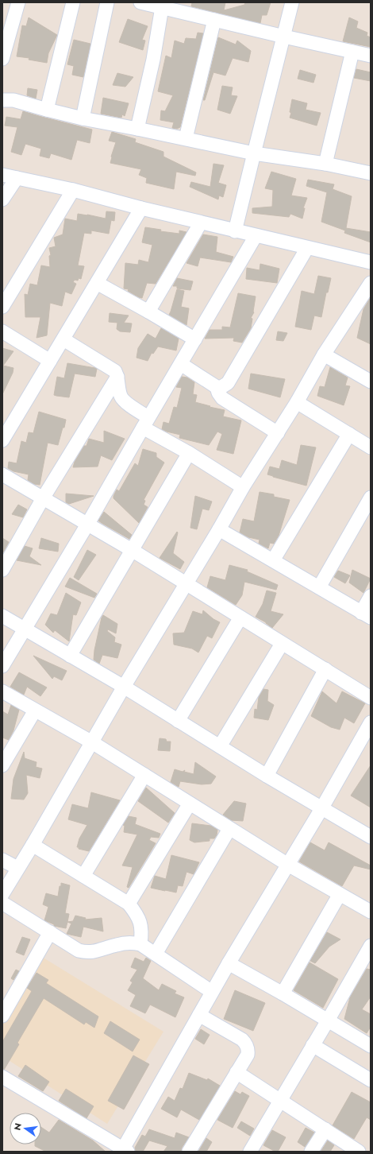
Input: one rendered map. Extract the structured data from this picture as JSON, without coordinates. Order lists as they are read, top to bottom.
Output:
{
  "north": "left"
}
